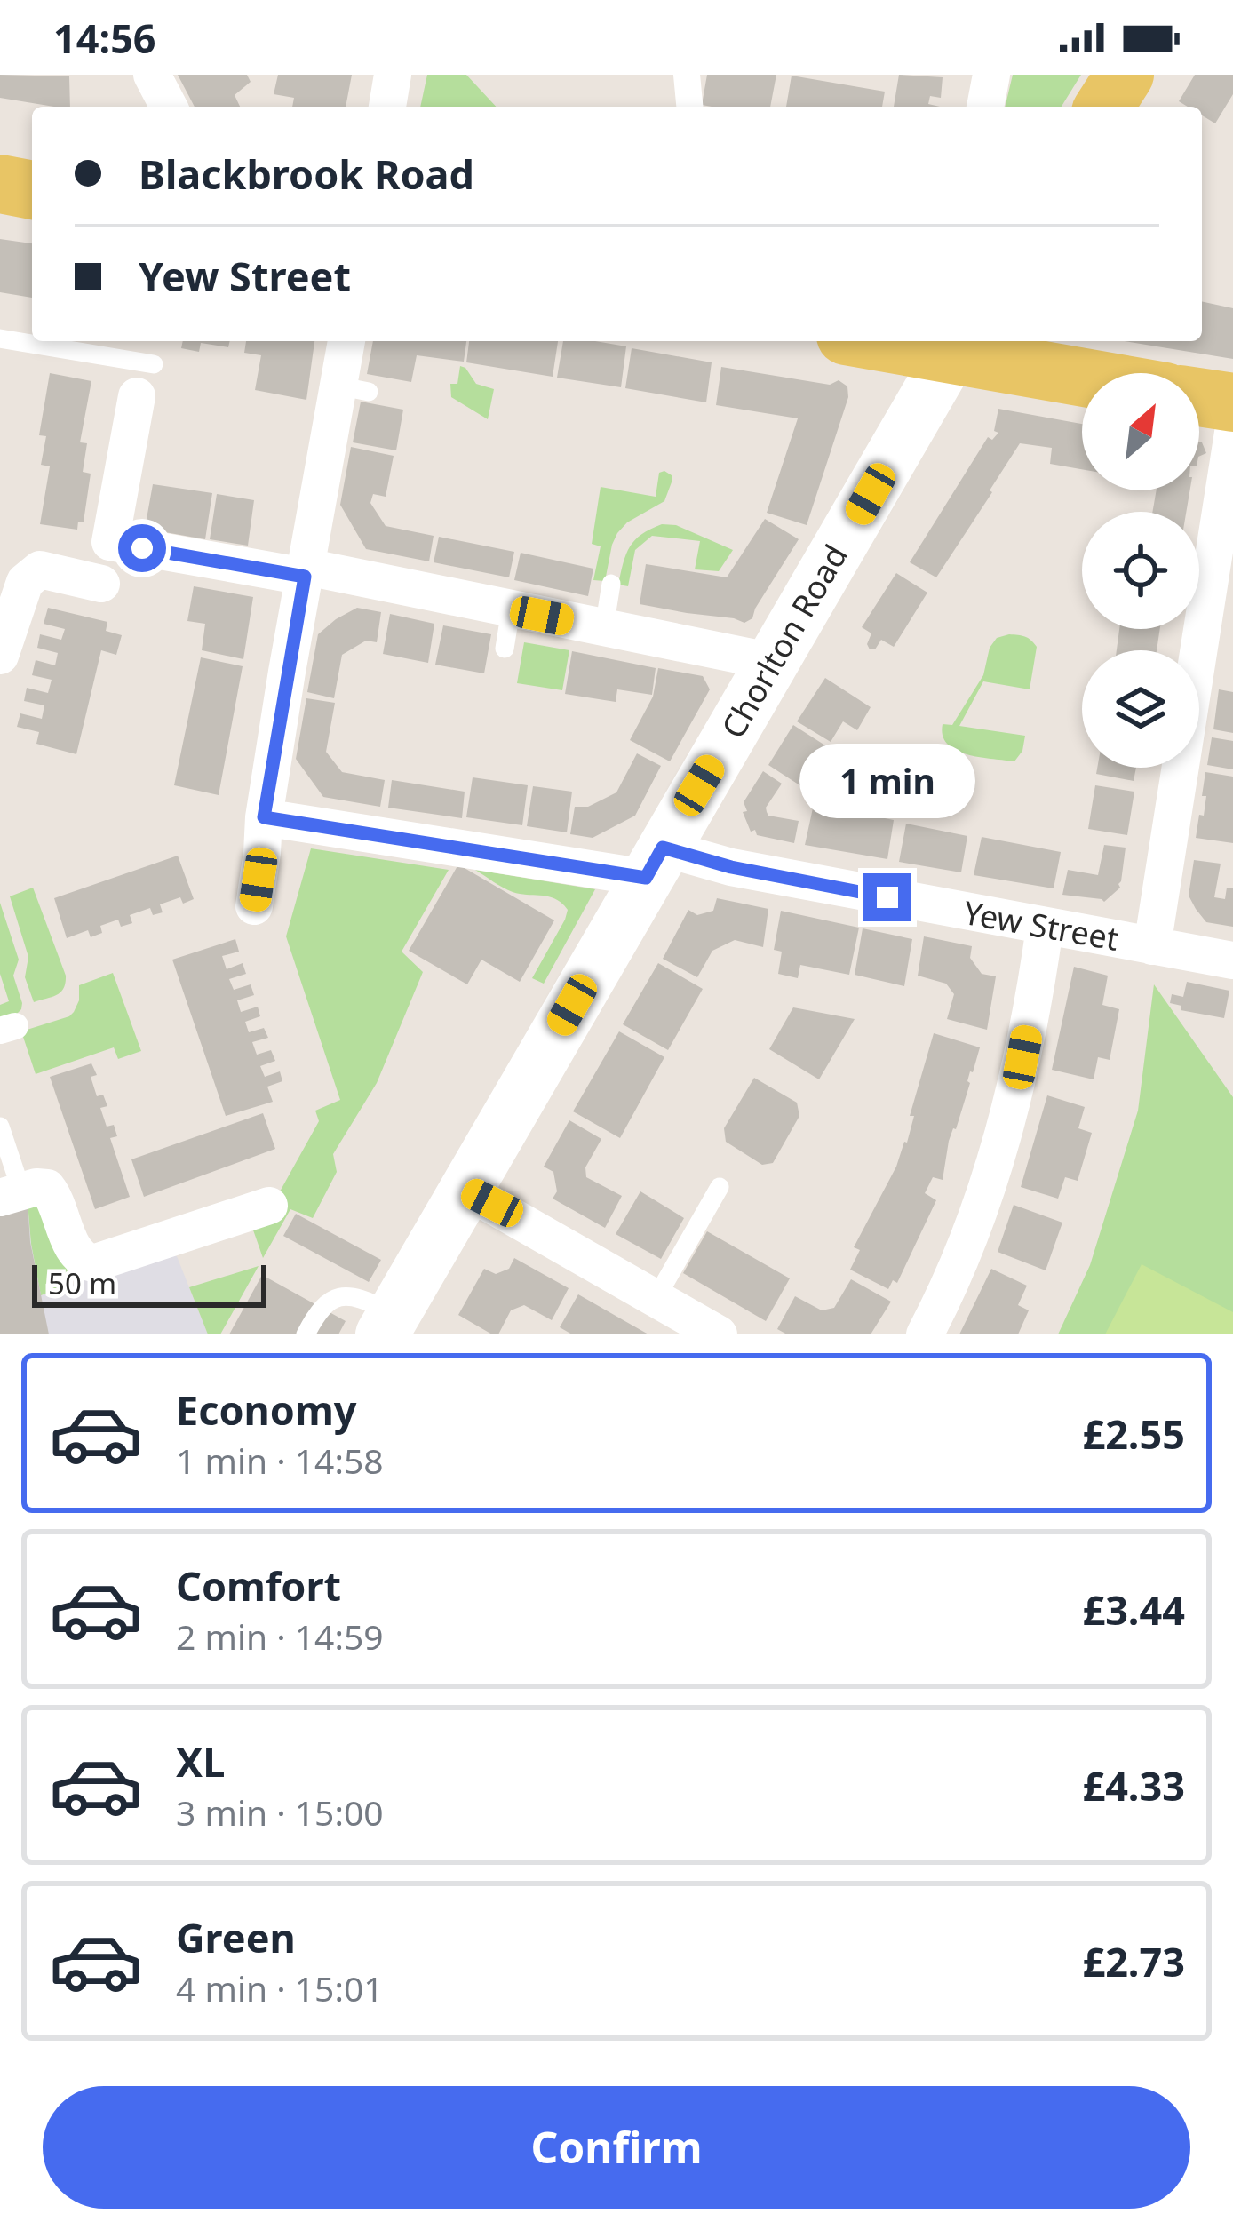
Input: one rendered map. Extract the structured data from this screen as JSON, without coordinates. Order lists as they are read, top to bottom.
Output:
{
  "streets": {
    "main road": ["Chorlton Road"],
    "street": ["Yew Street"]
  },
  "crossings": [
    ["Chorlton Road", "Yew Street"]
  ],
  "scale_bar": "50 m",
  "north": "top right",
  "page": {
    "status": "14:56",
    "banner": ["Blackbrook Road", "Yew Street"],
    "bubble": "1 min",
    "scale": "50 m",
    "list": [
      {
        "name": "Economy",
        "note": "1 min · 14:58",
        "value": "£2.55"
      },
      {
        "name": "Comfort",
        "note": "2 min · 14:59",
        "value": "£3.44"
      },
      {
        "name": "XL",
        "note": "3 min · 15:00",
        "value": "£4.33"
      },
      {
        "name": "Green",
        "note": "4 min · 15:01",
        "value": "£2.73"
      }
    ],
    "buttons": "Confirm"
  }
}
